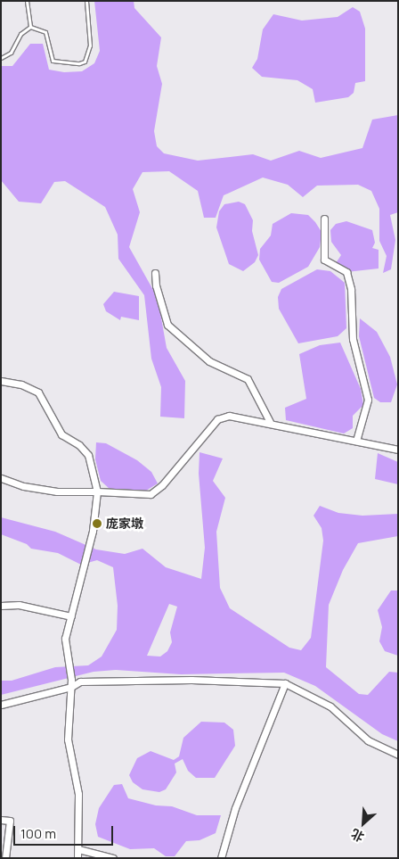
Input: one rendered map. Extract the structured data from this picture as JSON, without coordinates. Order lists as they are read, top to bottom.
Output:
{
  "places": ["庞家墩"],
  "scale_bar": "100 m",
  "north": "bottom left"
}
